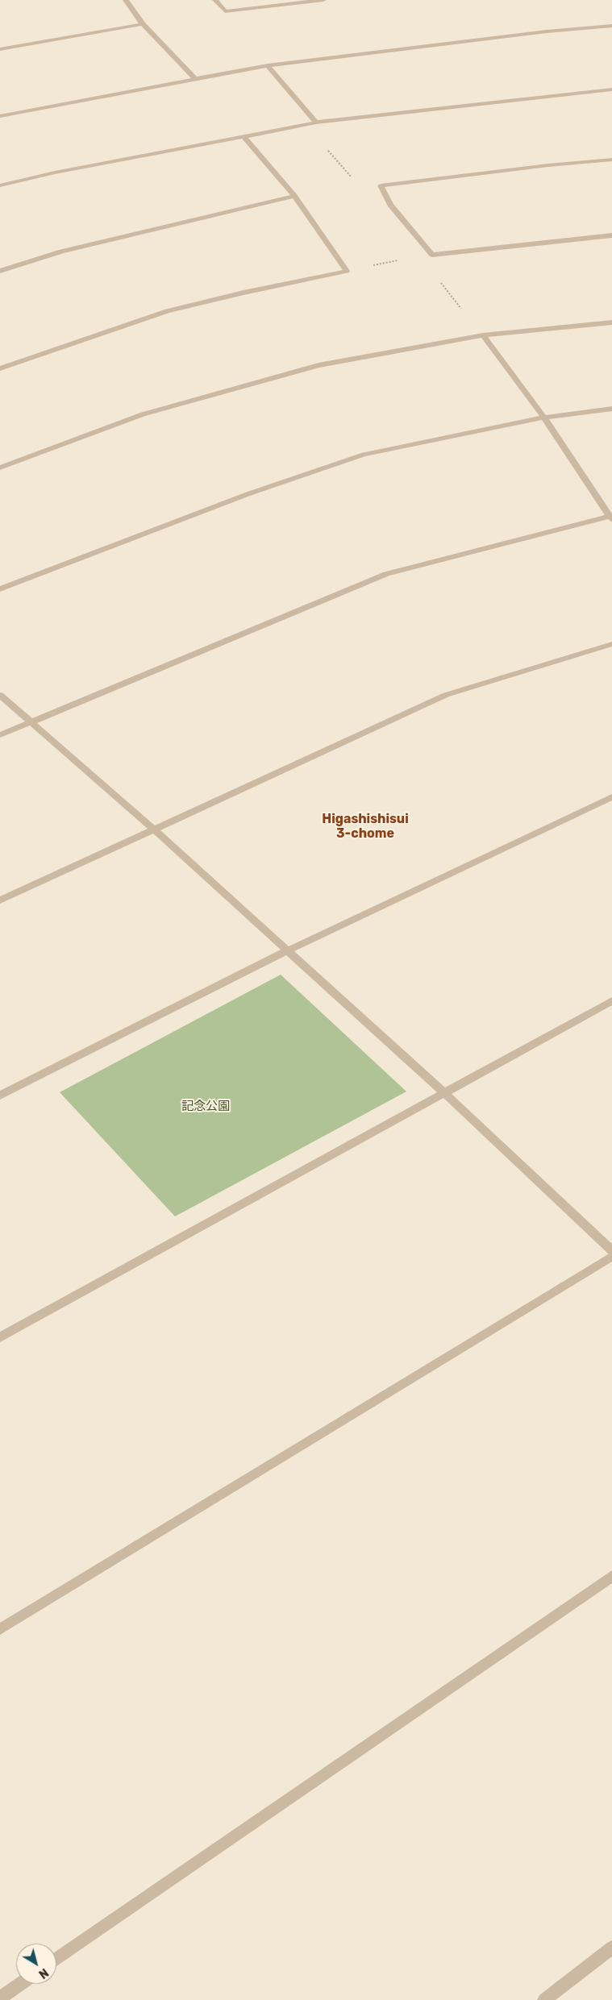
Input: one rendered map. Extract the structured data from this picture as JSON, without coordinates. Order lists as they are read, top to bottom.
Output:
{
  "districts": ["Higashishisui 3-chome"],
  "parks": ["記念公園"],
  "north": "bottom right"
}
